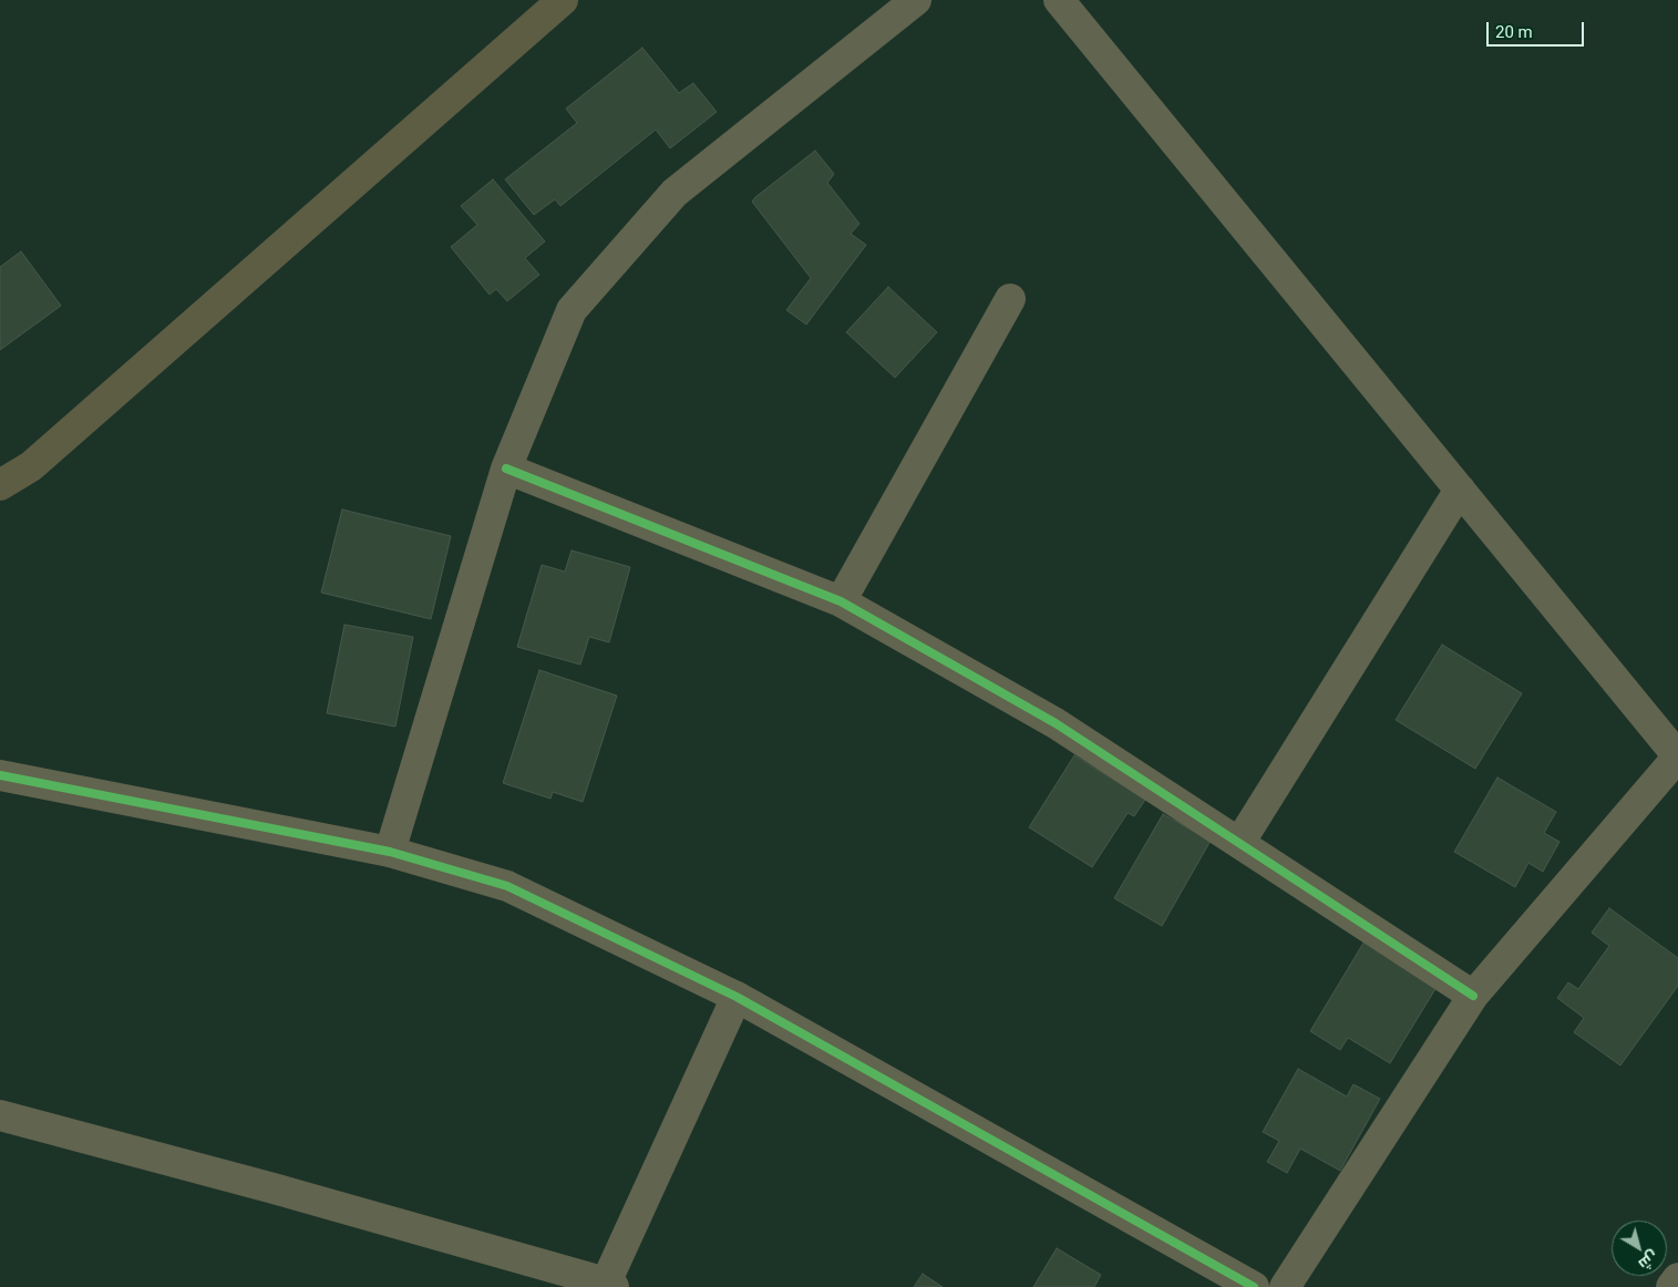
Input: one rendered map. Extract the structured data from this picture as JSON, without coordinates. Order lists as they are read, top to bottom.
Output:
{
  "scale_bar": "20 m",
  "north": "bottom right"
}
